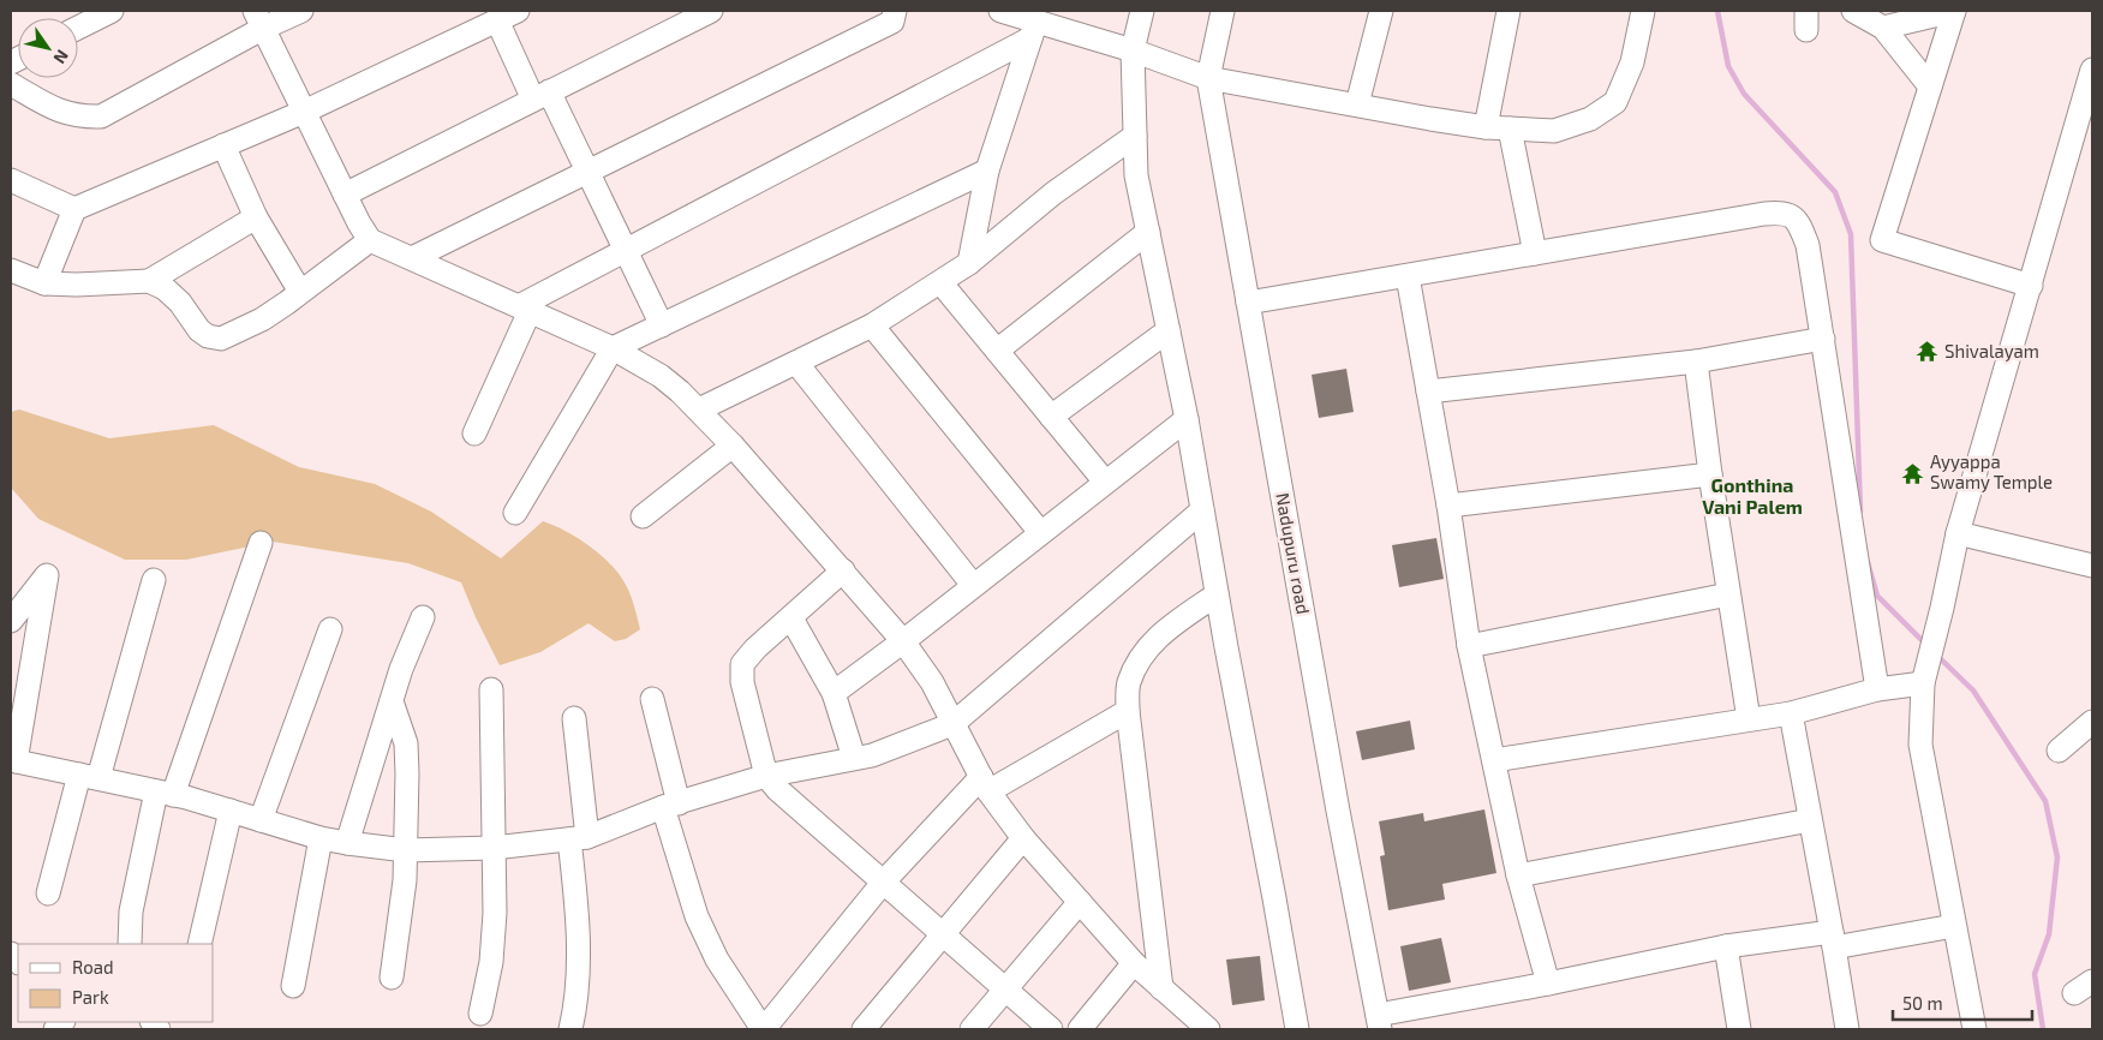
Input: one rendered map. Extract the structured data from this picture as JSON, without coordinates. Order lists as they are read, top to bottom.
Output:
{
  "streets": {
    "street": ["Nadupuru road"]
  },
  "districts": ["Gonthina Vani Palem"],
  "places": {
    "temple": ["Shivalayam", "Ayyappa Swamy Temple"]
  },
  "legend": ["Road", "Park"],
  "scale_bar": "50 m",
  "north": "bottom right"
}
